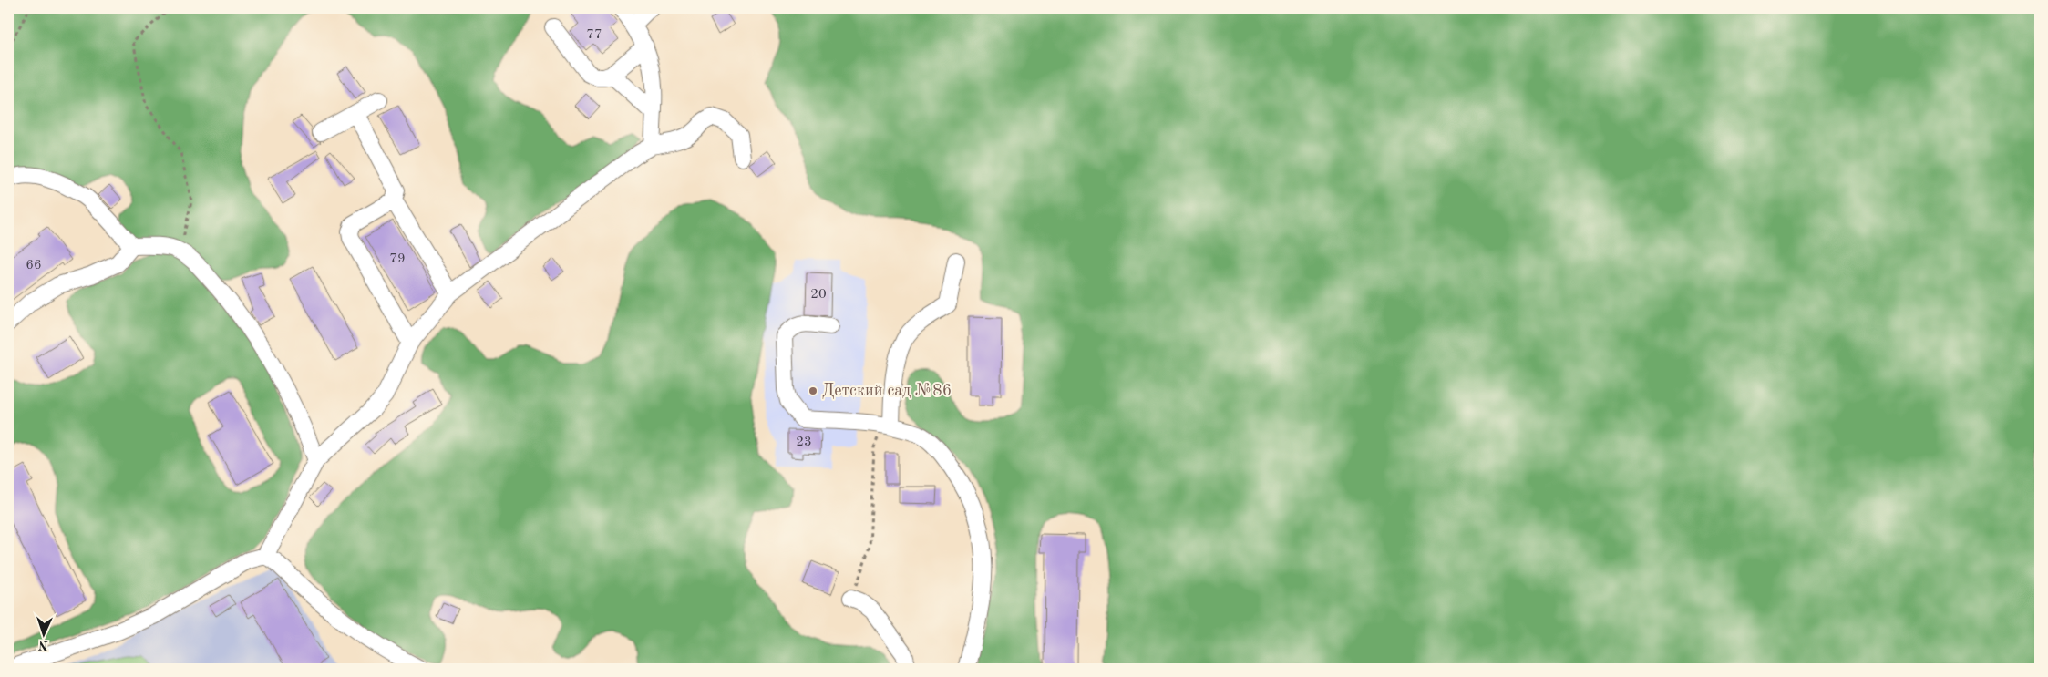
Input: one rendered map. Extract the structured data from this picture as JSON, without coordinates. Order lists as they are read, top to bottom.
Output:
{
  "places": ["Детский сад №86"],
  "house_numbers": [
    "77",
    "79",
    "66",
    "20",
    "23"
  ],
  "north": "bottom"
}
